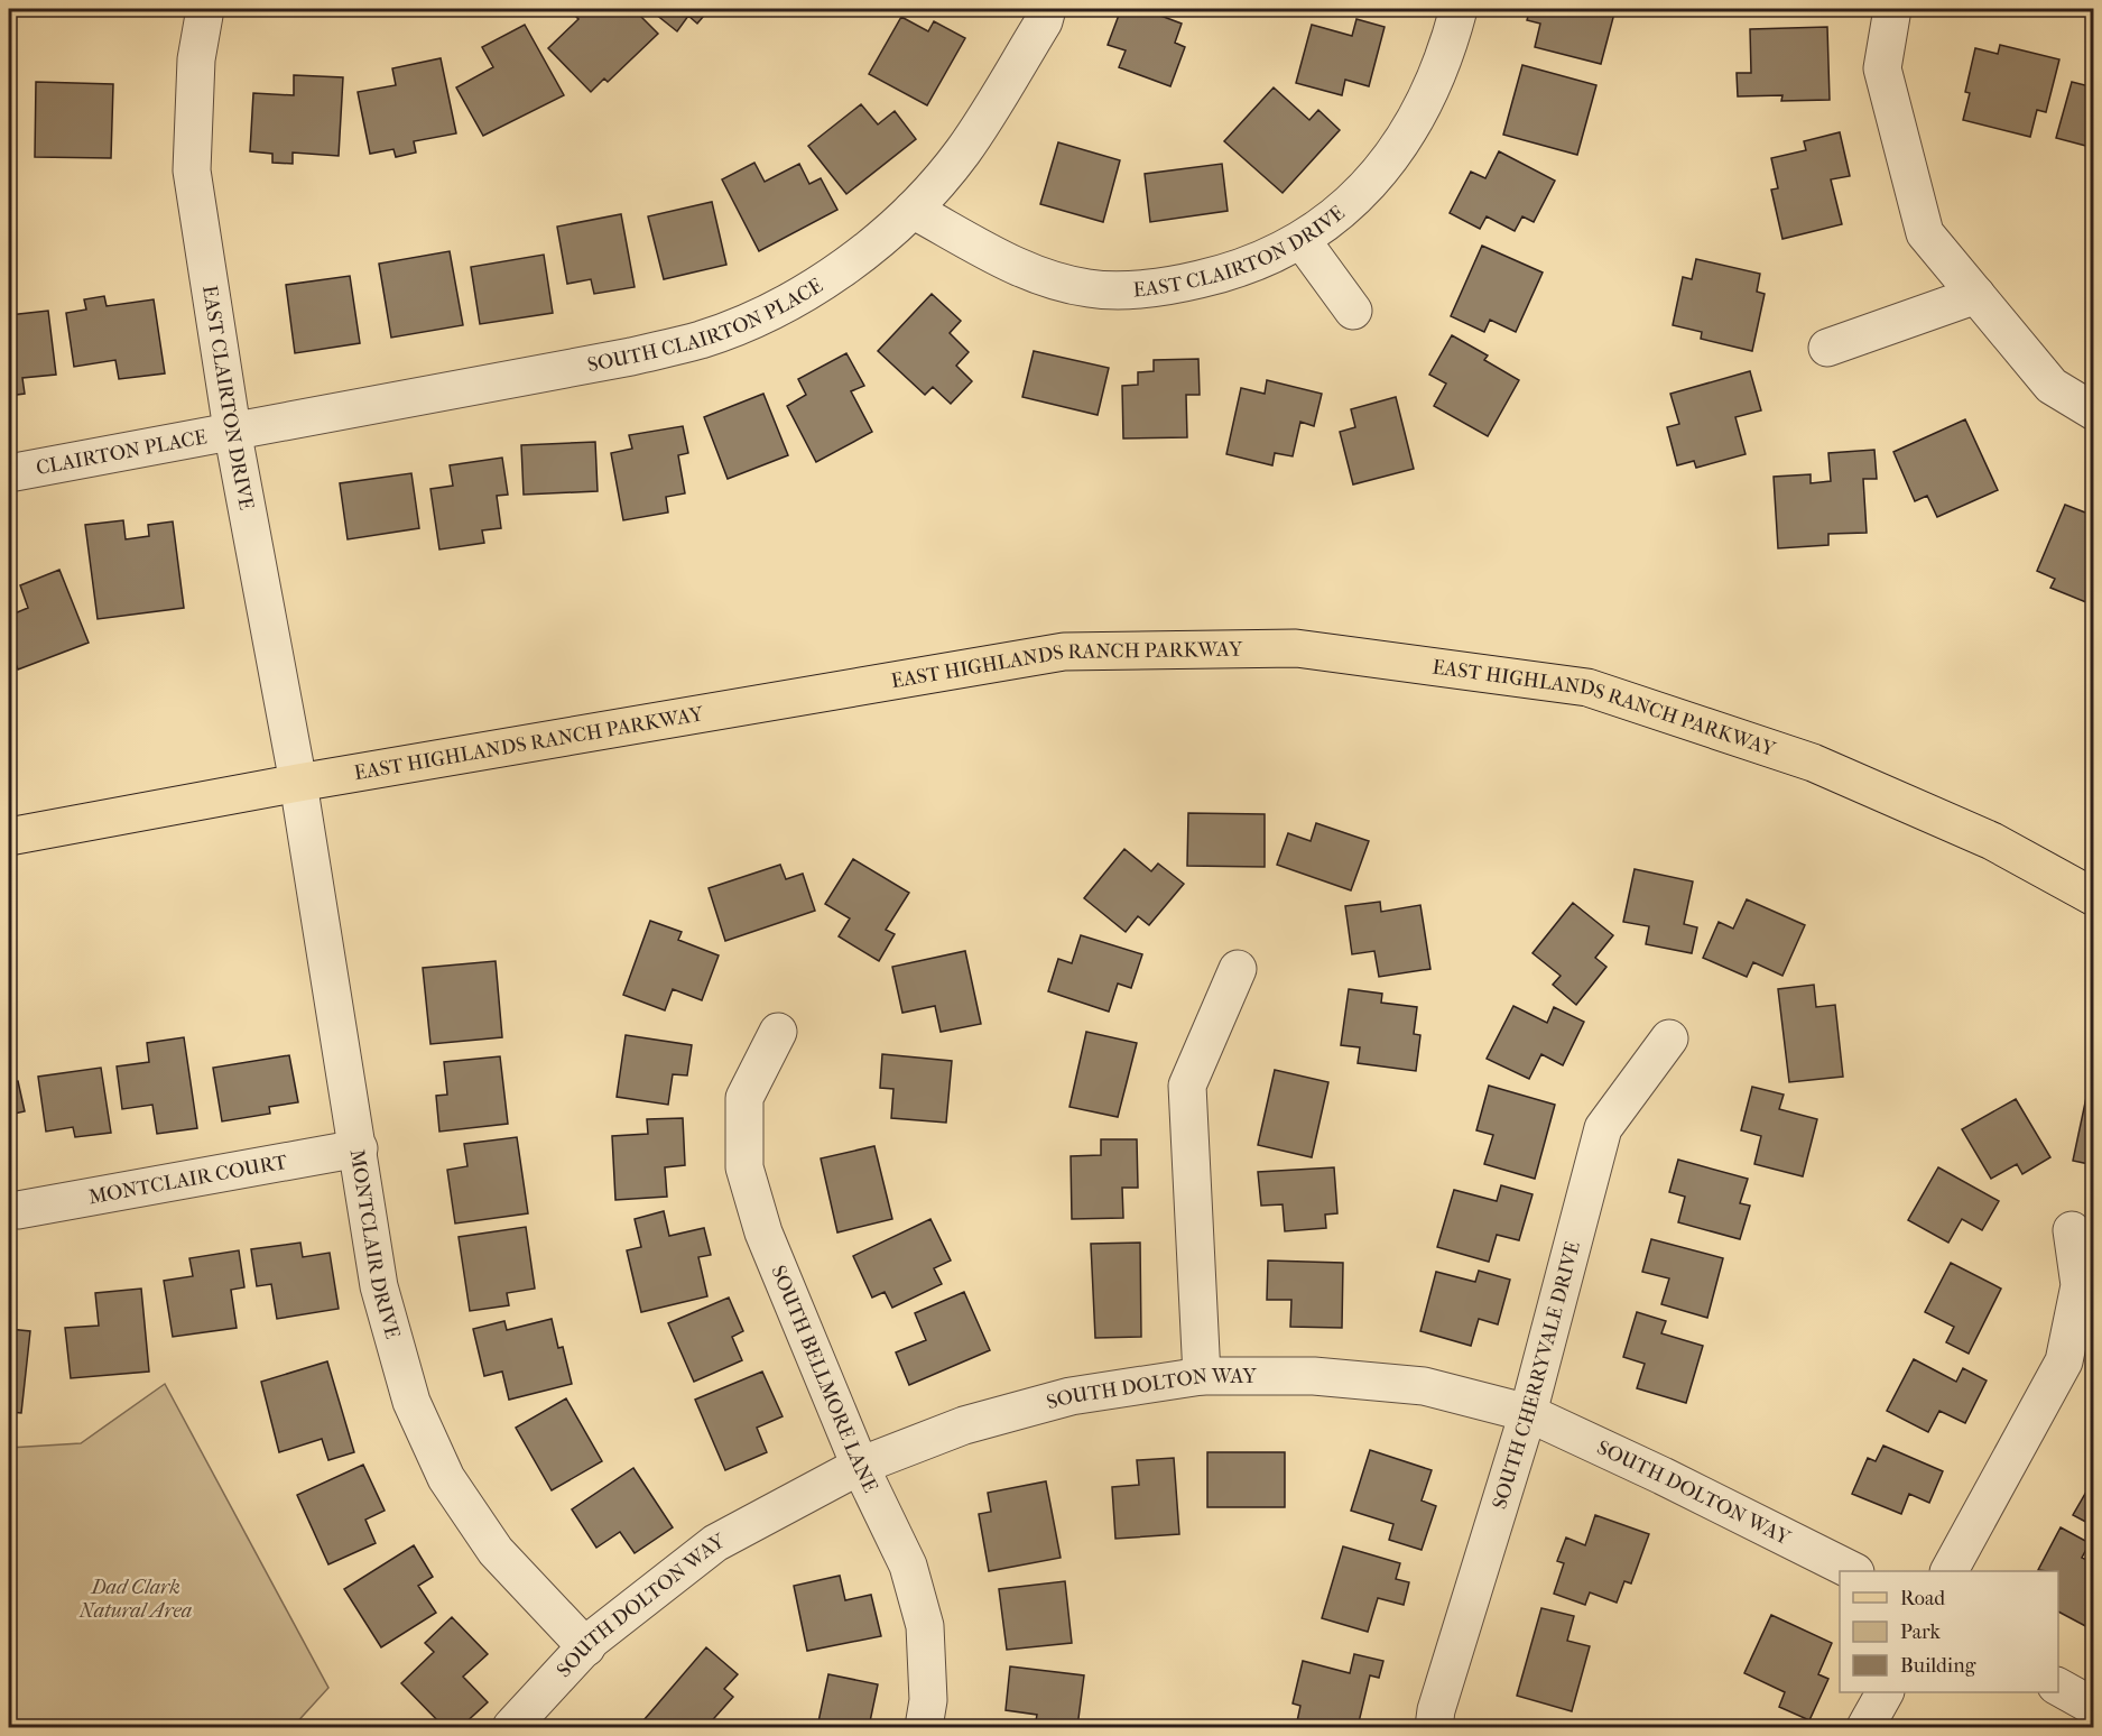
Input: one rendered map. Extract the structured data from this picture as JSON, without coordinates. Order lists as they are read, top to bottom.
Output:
{
  "streets": {
    "main road": ["EAST HIGHLANDS RANCH PARKWAY"],
    "street": [
      "EAST CLAIRTON DRIVE",
      "SOUTH CLAIRTON PLACE",
      "CLAIRTON PLACE",
      "MONTCLAIR COURT",
      "MONTCLAIR DRIVE",
      "SOUTH CHERRYVALE DRIVE",
      "SOUTH BELLMORE LANE",
      "SOUTH DOLTON WAY"
    ]
  },
  "crossings": [
    ["EAST CLAIRTON DRIVE", "SOUTH CLAIRTON PLACE"],
    ["EAST CLAIRTON DRIVE", "CLAIRTON PLACE"],
    ["EAST CLAIRTON DRIVE", "EAST HIGHLANDS RANCH PARKWAY"],
    ["EAST CLAIRTON DRIVE", "MONTCLAIR DRIVE"],
    ["SOUTH CLAIRTON PLACE", "CLAIRTON PLACE"],
    ["EAST HIGHLANDS RANCH PARKWAY", "MONTCLAIR DRIVE"],
    ["MONTCLAIR COURT", "MONTCLAIR DRIVE"],
    ["MONTCLAIR DRIVE", "SOUTH DOLTON WAY"],
    ["SOUTH CHERRYVALE DRIVE", "SOUTH DOLTON WAY"],
    ["SOUTH BELLMORE LANE", "SOUTH DOLTON WAY"]
  ],
  "parks": ["Dad Clark Natural Area"],
  "legend": ["Road", "Park", "Building"]
}
